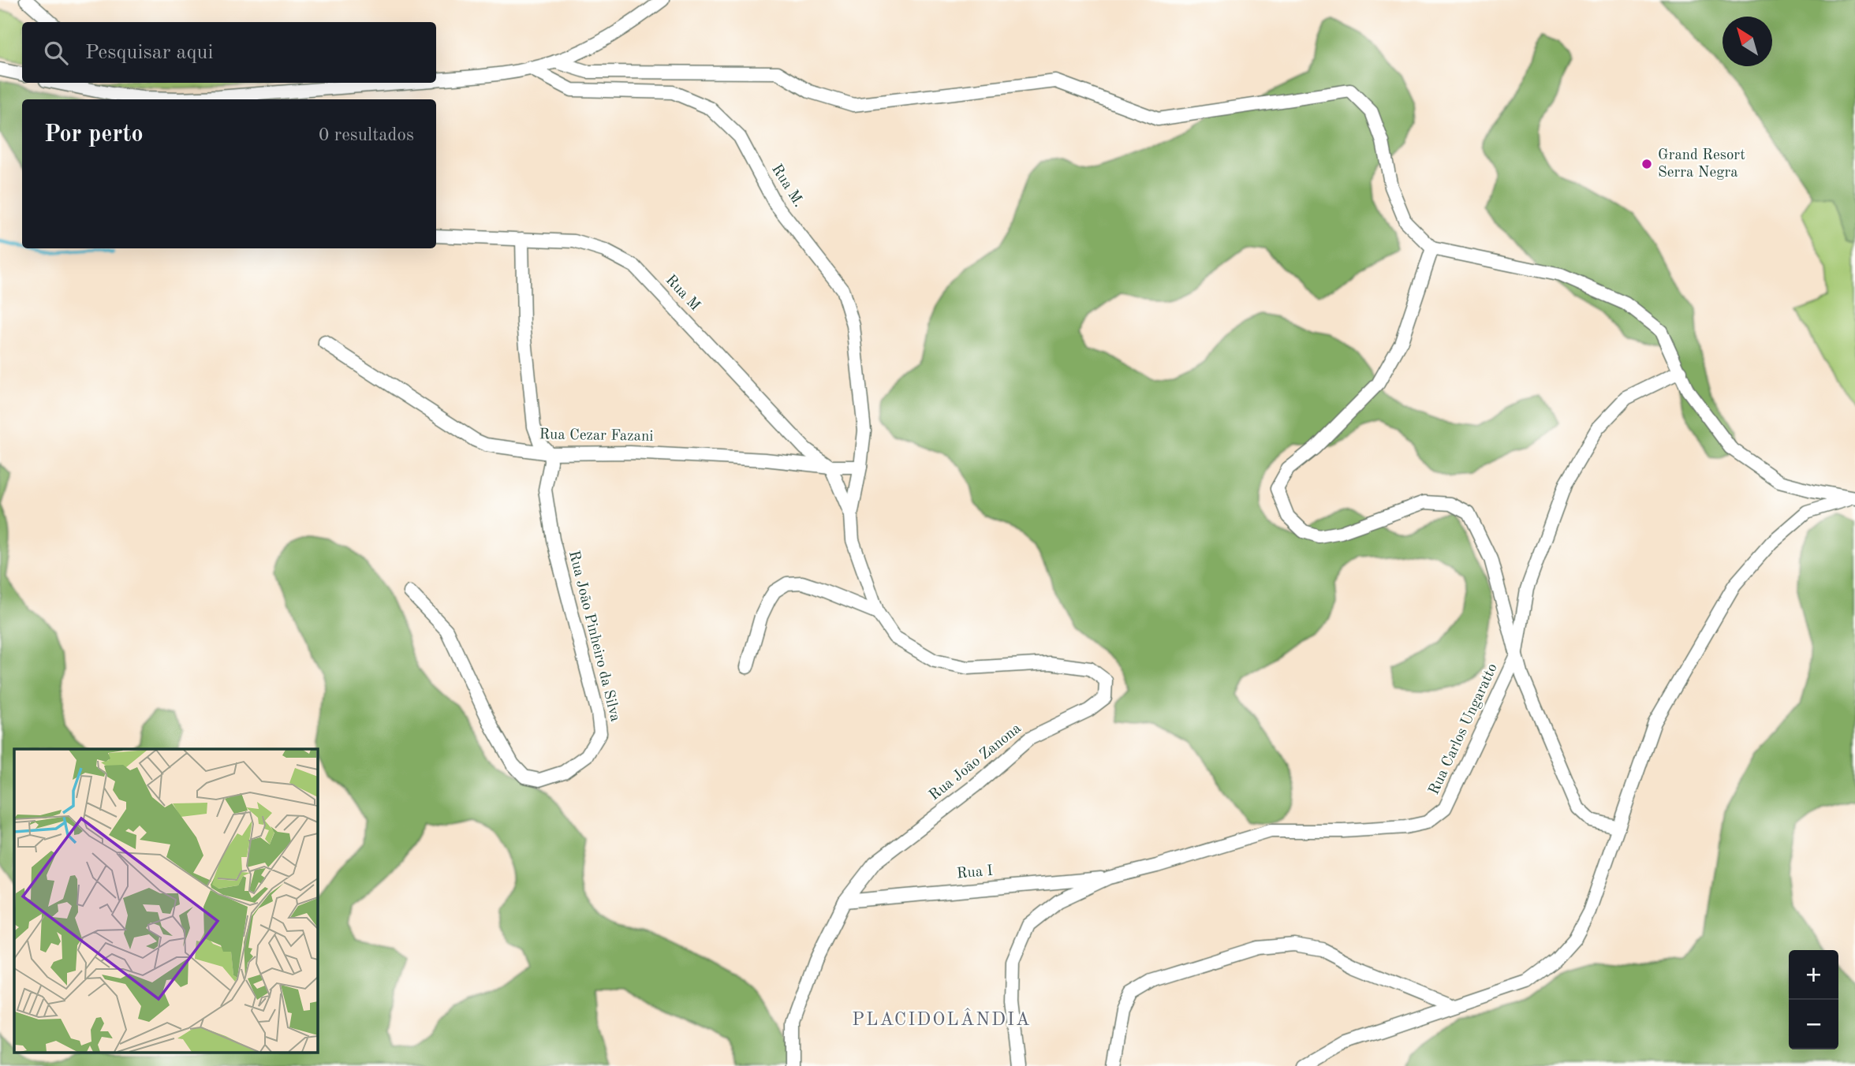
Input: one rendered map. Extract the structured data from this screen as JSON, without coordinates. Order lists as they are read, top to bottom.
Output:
{
  "streets": {
    "street": [
      "Rua M.",
      "Rua M",
      "Rua Cezar Fazani",
      "Rua João Pinheiro da Silva",
      "Rua Carlos Ungaratto",
      "Rua João Zanona",
      "Rua I"
    ]
  },
  "crossings": [
    ["Rua M.", "Rua João Zanona"],
    ["Rua M", "Rua Cezar Fazani"],
    ["Rua Cezar Fazani", "Rua João Pinheiro da Silva"],
    ["Rua Carlos Ungaratto", "Rua I"],
    ["Rua João Zanona", "Rua I"]
  ],
  "districts": ["PLACIDOLÂNDIA"],
  "places": ["Grand Resort Serra Negra"],
  "north": "top left",
  "page": {
    "search": "Pesquisar aqui",
    "heading": ["Por perto", "0 resultados"],
    "map_buttons": ["+", "−"]
  }
}
